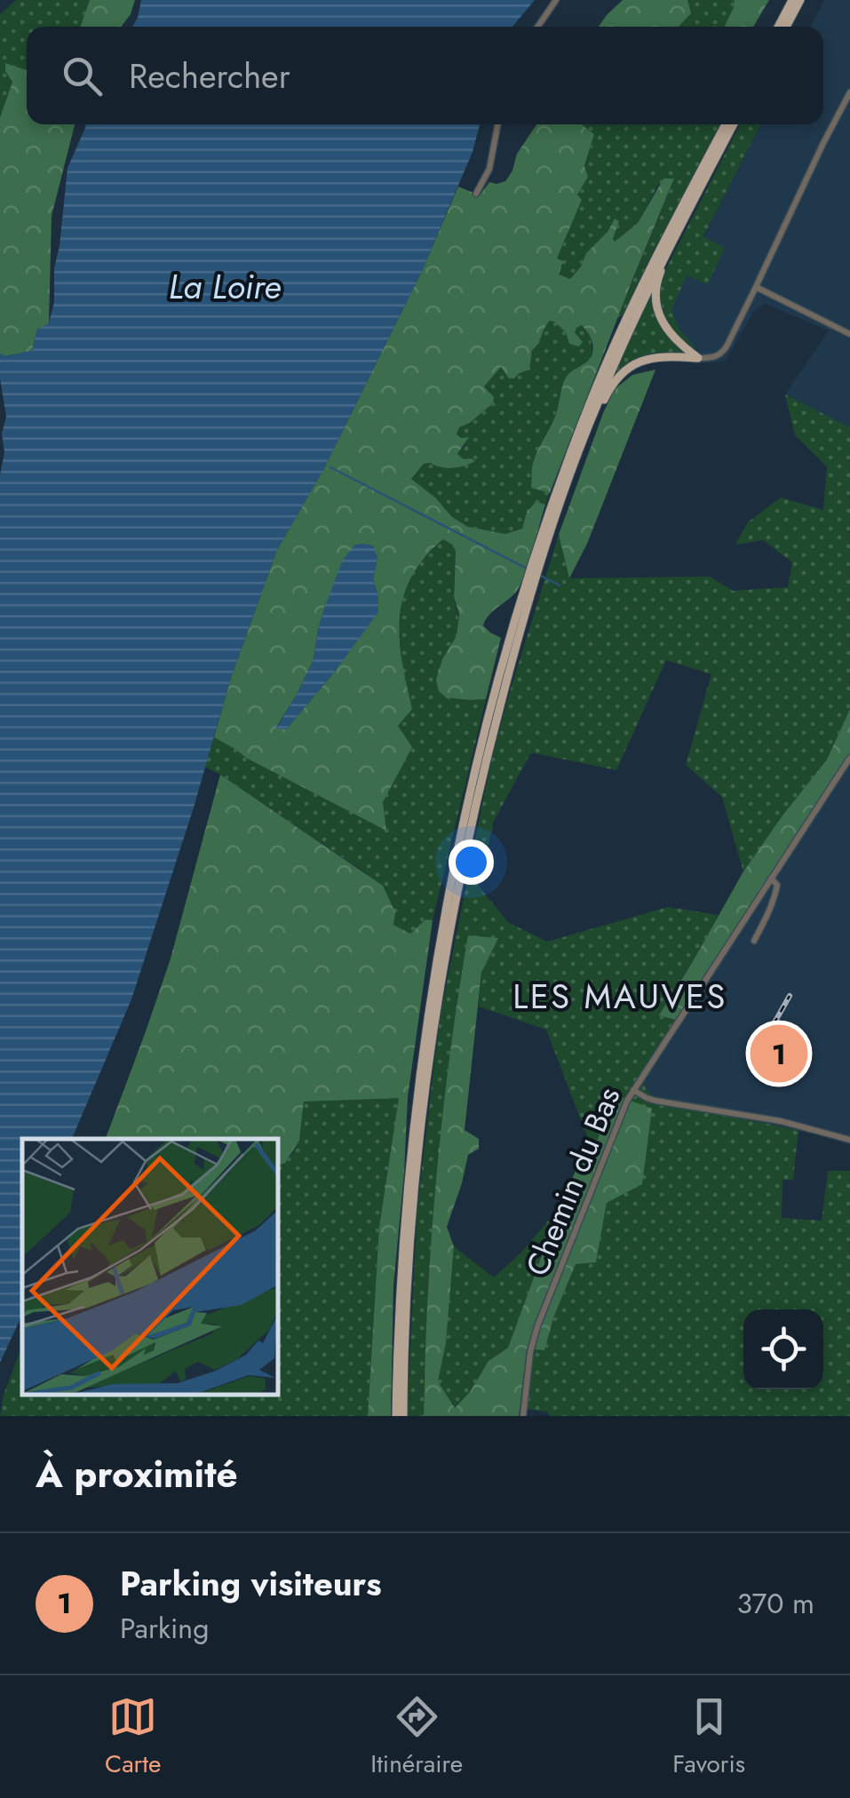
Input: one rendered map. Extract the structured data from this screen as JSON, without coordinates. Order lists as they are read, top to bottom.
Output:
{
  "streets": {
    "street": ["Chemin du Bas"]
  },
  "districts": ["LES MAUVES"],
  "water": ["La Loire"],
  "page": {
    "search": "Rechercher",
    "pins": "1",
    "heading": "À proximité",
    "list": [
      {
        "mark": "1",
        "name": "Parking visiteurs",
        "note": "Parking",
        "value": "370 m"
      }
    ],
    "nav": ["Carte", "Itinéraire", "Favoris"]
  }
}
